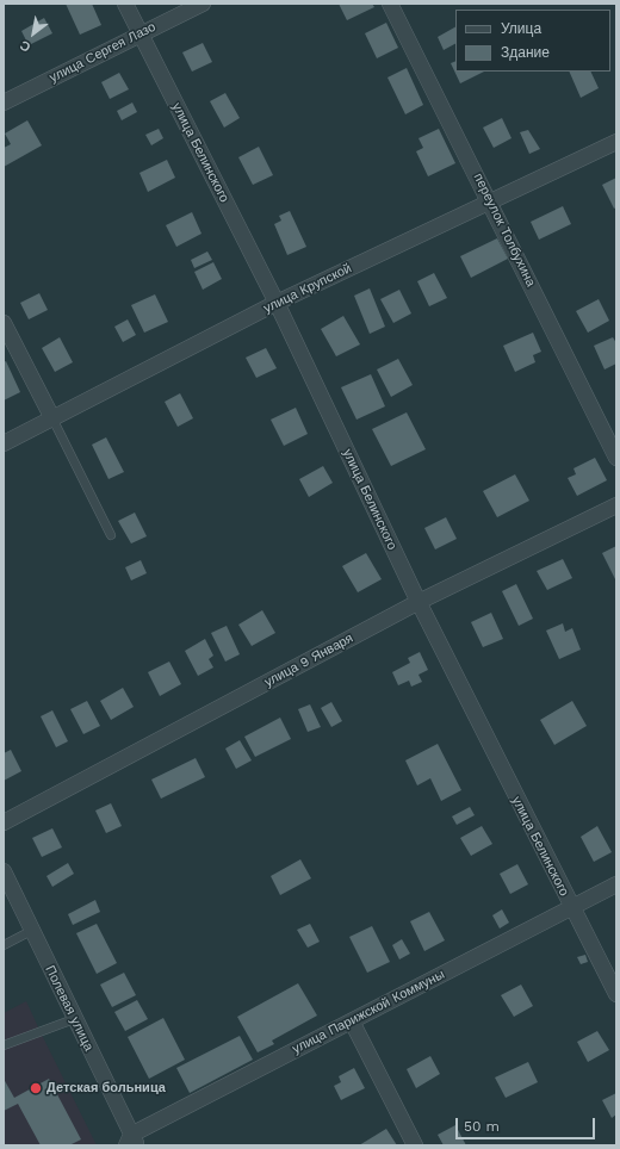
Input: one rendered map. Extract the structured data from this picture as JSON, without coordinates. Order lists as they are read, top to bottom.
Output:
{
  "streets": {
    "street": [
      "улица Сергея Лазо",
      "улица Белинского",
      "переулок Толбухина",
      "улица Крупской",
      "улица 9 Января",
      "Полевая улица",
      "улица Парижской Коммуны"
    ]
  },
  "crossings": [
    ["улица Сергея Лазо", "улица Белинского"],
    ["улица Белинского", "улица Крупской"],
    ["улица Белинского", "улица 9 Января"],
    ["улица Белинского", "улица Парижской Коммуны"],
    ["переулок Толбухина", "улица Крупской"],
    ["Полевая улица", "улица Парижской Коммуны"]
  ],
  "places": ["Детская больница"],
  "legend": ["Улица", "Здание"],
  "scale_bar": "50 m",
  "north": "bottom left"
}
